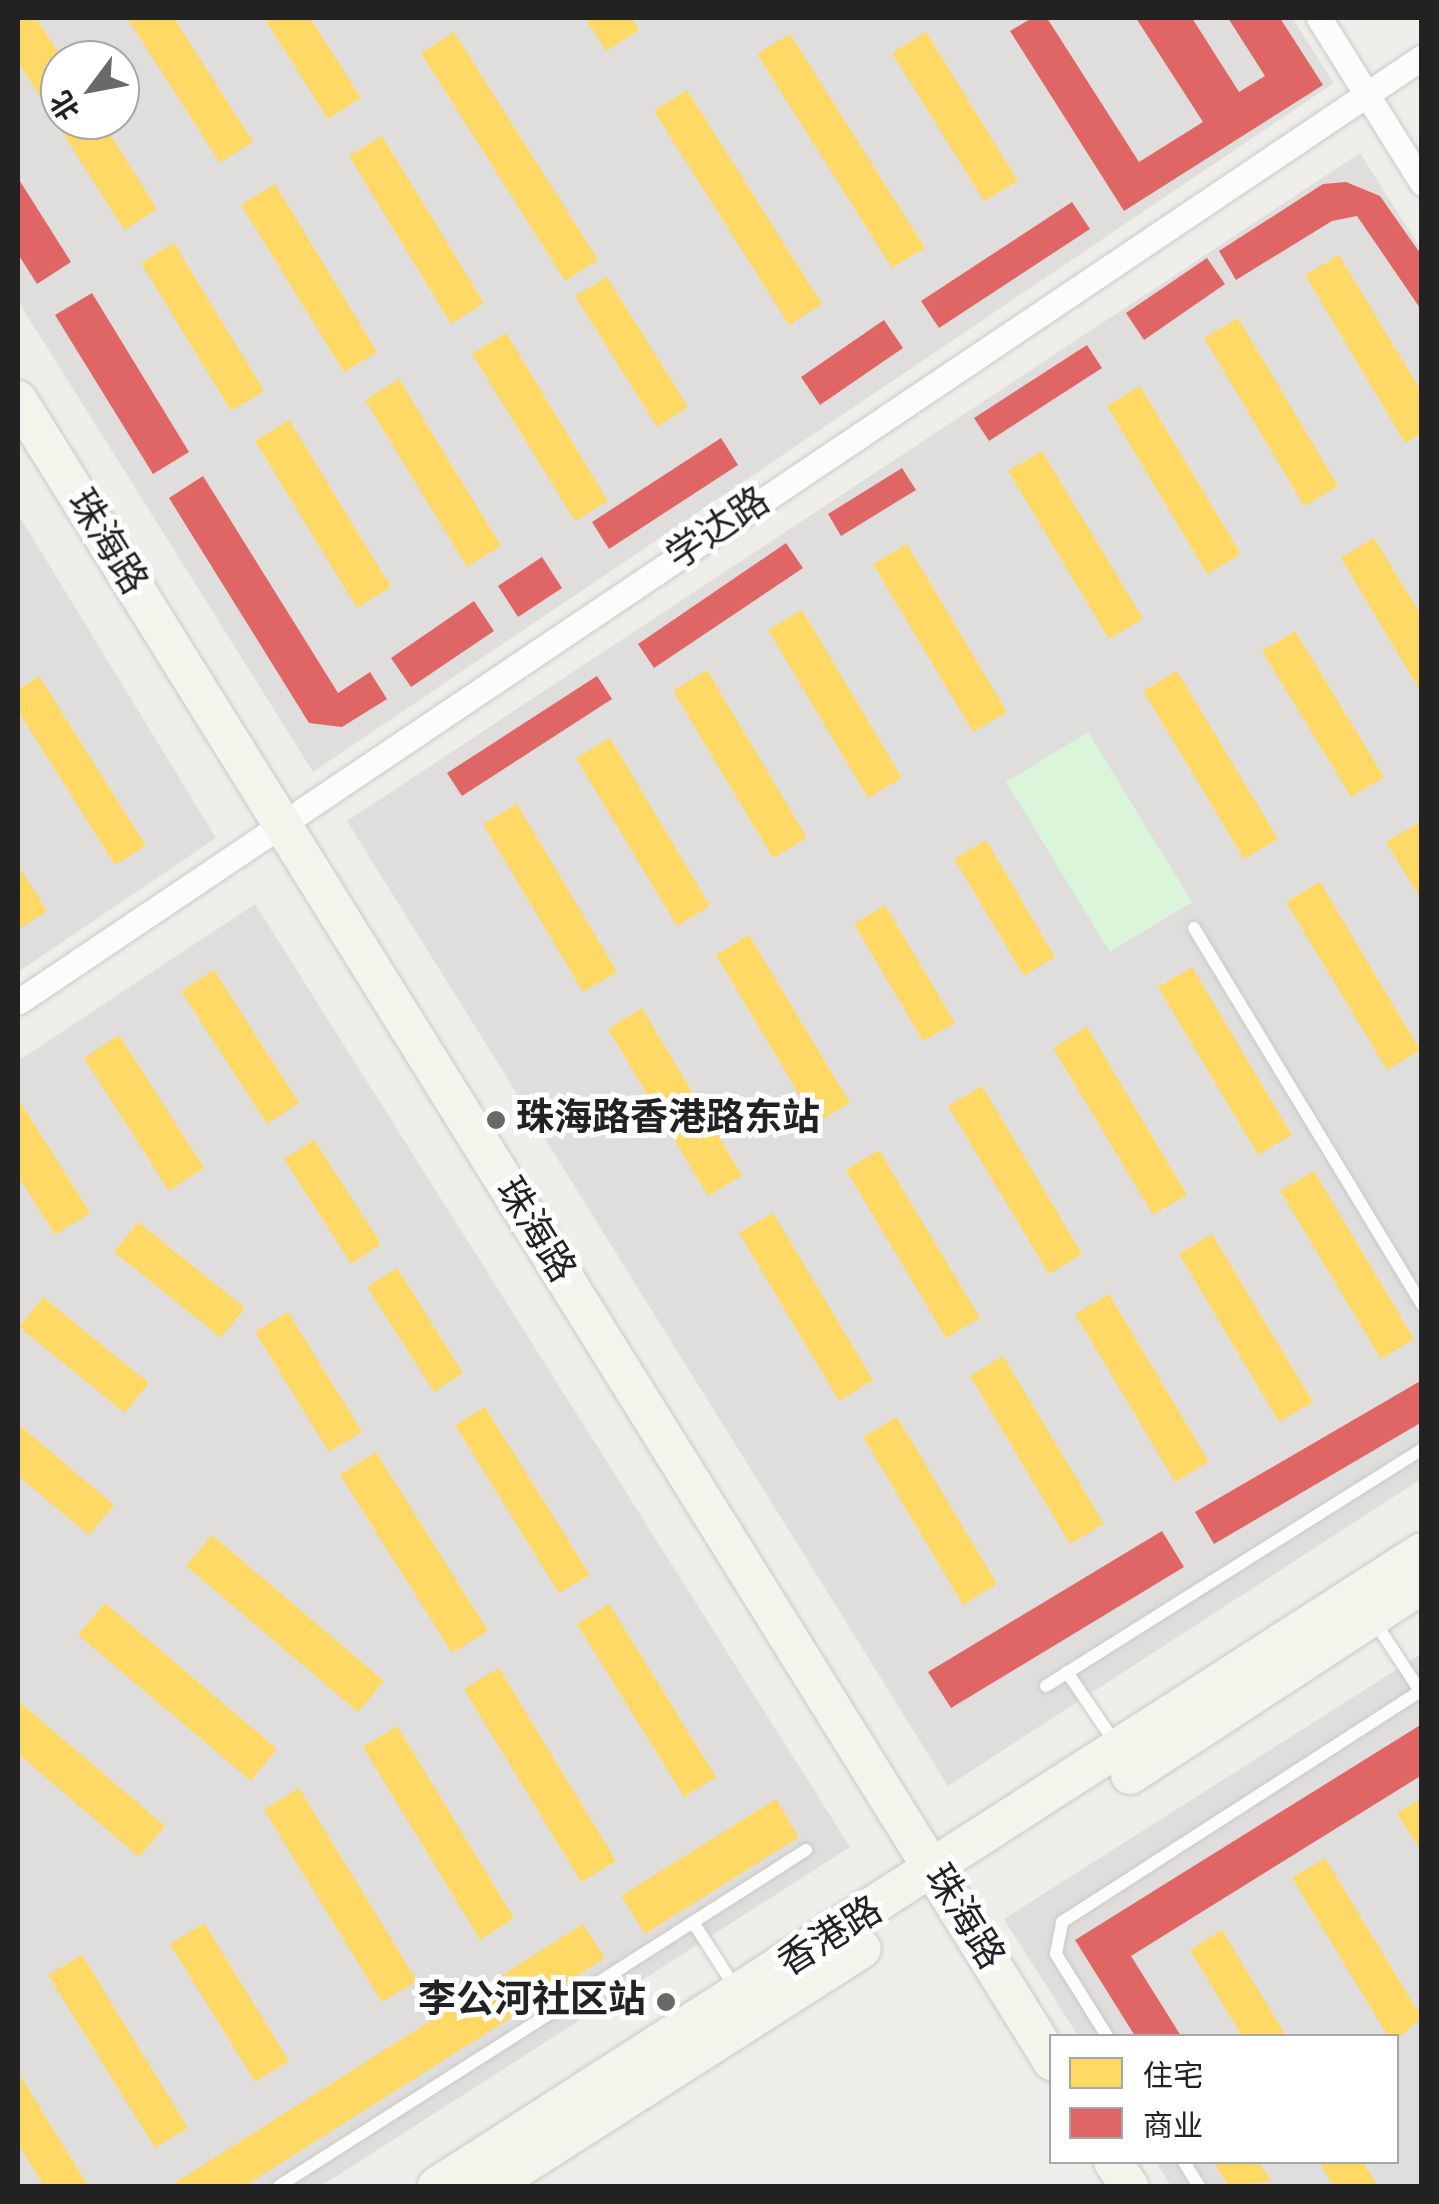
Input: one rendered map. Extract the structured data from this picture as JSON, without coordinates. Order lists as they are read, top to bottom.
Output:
{
  "streets": {
    "main road": ["珠海路", "香港路"],
    "street": ["学达路"]
  },
  "crossings": [
    ["学达路", "珠海路"],
    ["珠海路", "香港路"]
  ],
  "places": ["珠海路香港路东站", "李公河社区站"],
  "legend": ["住宅", "商业"],
  "north": "bottom left"
}
